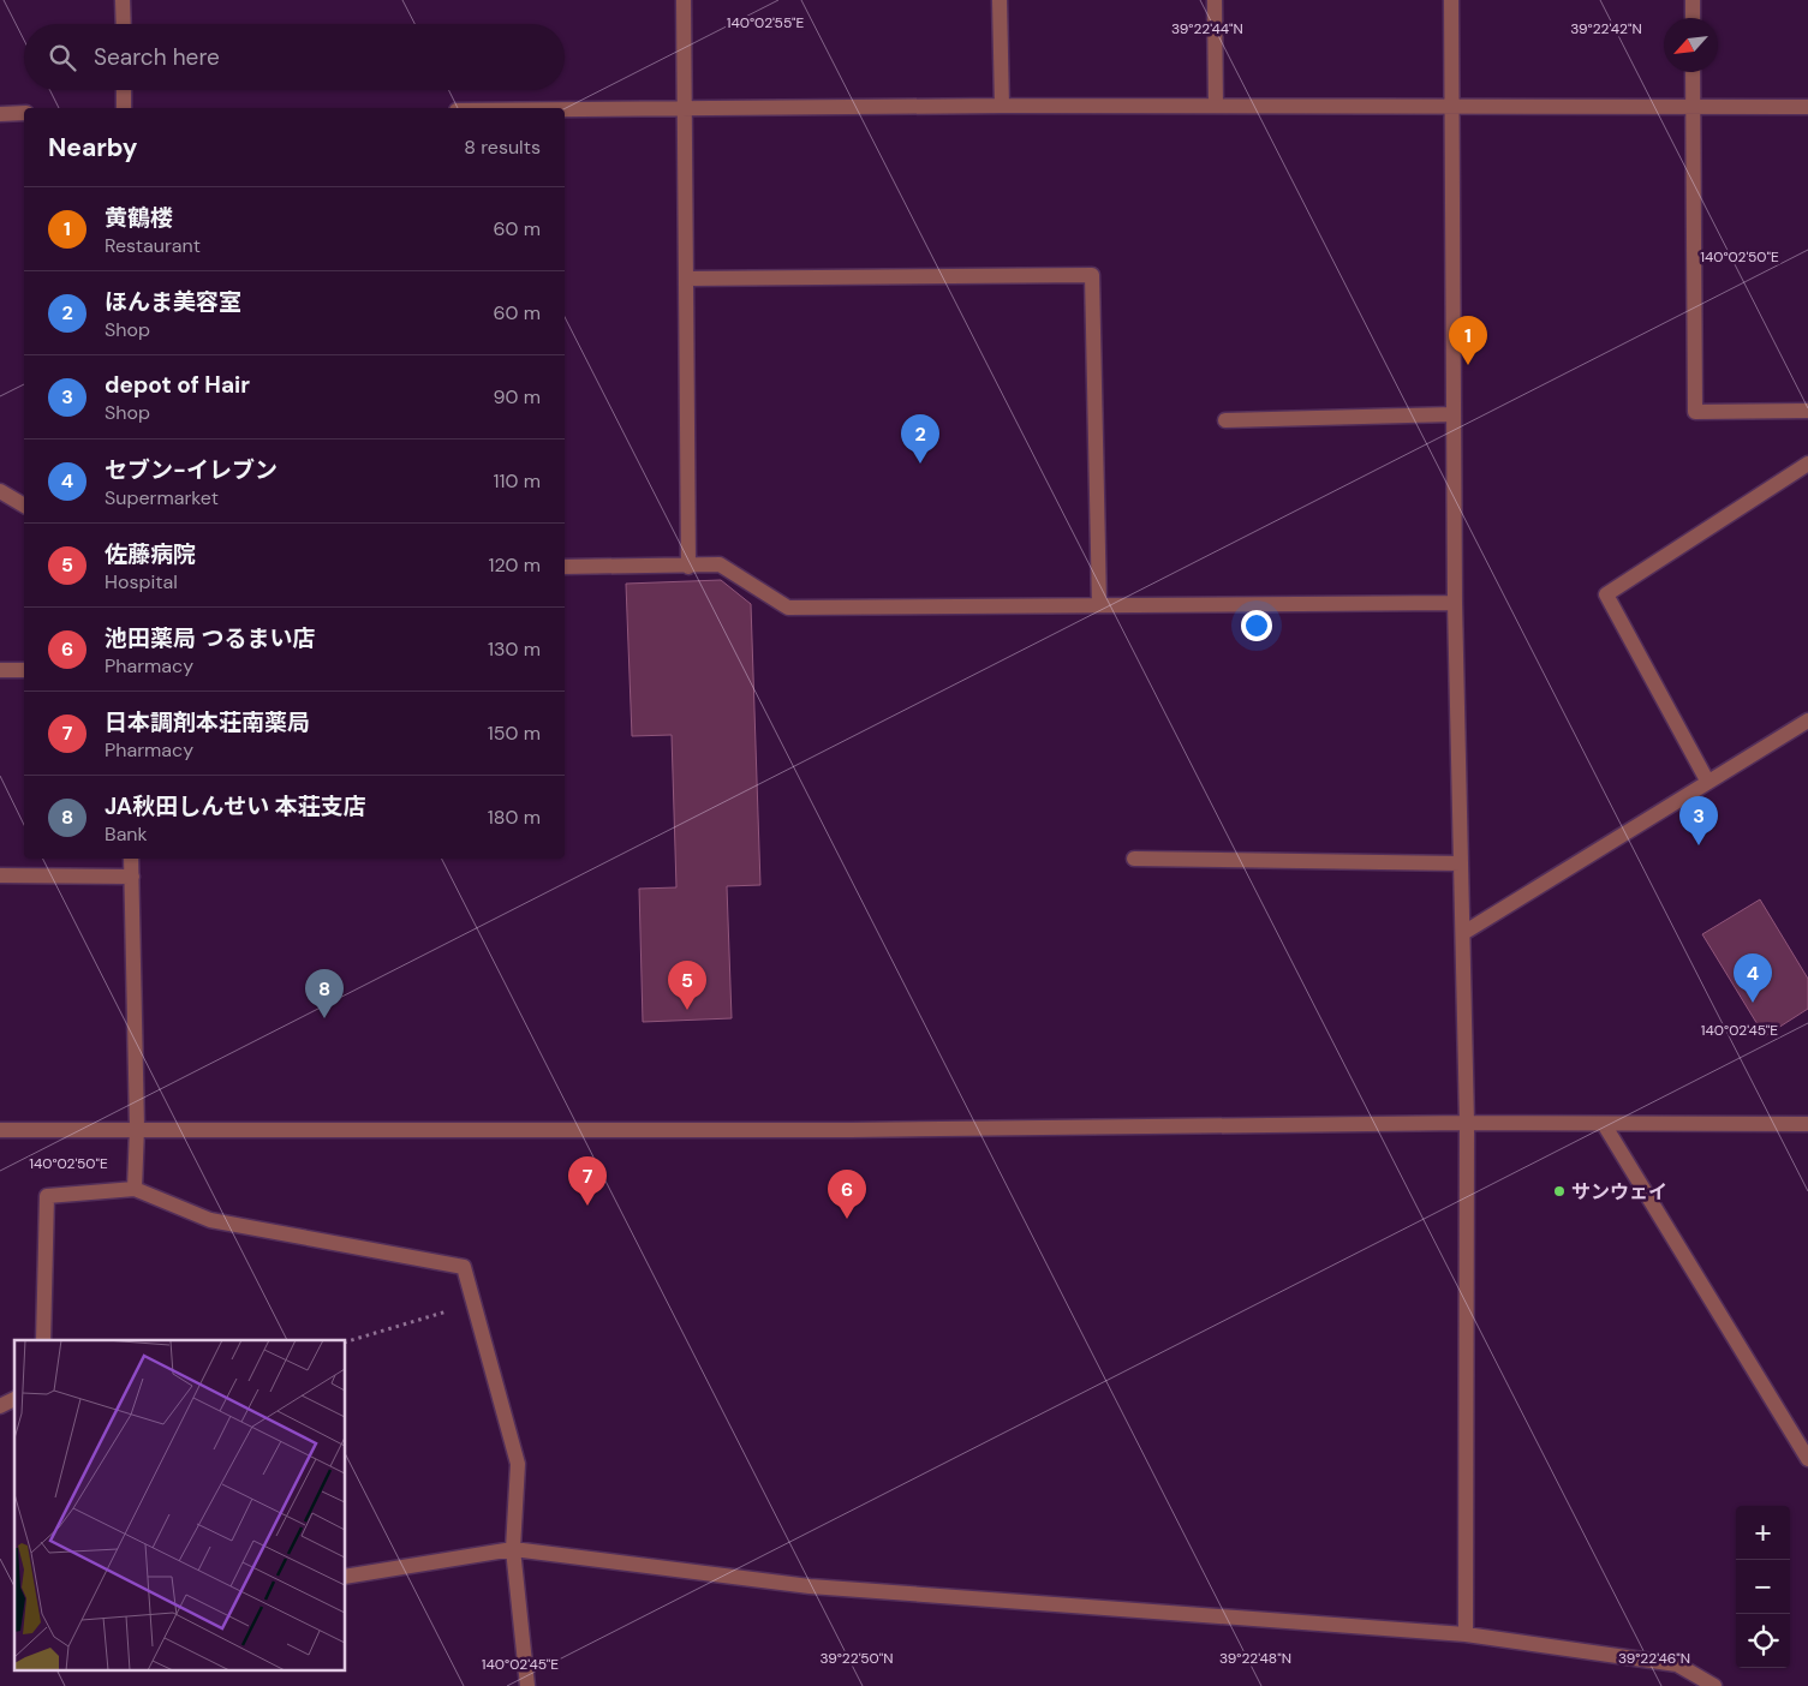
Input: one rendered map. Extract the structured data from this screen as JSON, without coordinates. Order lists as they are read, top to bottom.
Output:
{
  "places": ["サンウェイ"],
  "north": "bottom left",
  "page": {
    "search": "Search here",
    "heading": ["Nearby", "8 results"],
    "list": [
      {
        "mark": "1",
        "name": "黄鶴楼",
        "note": "Restaurant",
        "value": "60 m"
      },
      {
        "mark": "2",
        "name": "ほんま美容室",
        "note": "Shop",
        "value": "60 m"
      },
      {
        "mark": "3",
        "name": "depot of Hair",
        "note": "Shop",
        "value": "90 m"
      },
      {
        "mark": "4",
        "name": "セブン-イレブン",
        "note": "Supermarket",
        "value": "110 m"
      },
      {
        "mark": "5",
        "name": "佐藤病院",
        "note": "Hospital",
        "value": "120 m"
      },
      {
        "mark": "6",
        "name": "池田薬局 つるまい店",
        "note": "Pharmacy",
        "value": "130 m"
      },
      {
        "mark": "7",
        "name": "日本調剤本荘南薬局",
        "note": "Pharmacy",
        "value": "150 m"
      },
      {
        "mark": "8",
        "name": "JA秋田しんせい 本荘支店",
        "note": "Bank",
        "value": "180 m"
      }
    ],
    "pins": [
      "1",
      "2",
      "3",
      "4",
      "5",
      "8",
      "7",
      "6"
    ],
    "map_buttons": ["+", "−"]
  },
  "coordinates": [
    "140°02'55\"E",
    "39°22'44\"N",
    "39°22'42\"N",
    "140°02'50\"E",
    "140°02'45\"E",
    "39°22'50\"N",
    "39°22'48\"N",
    "39°22'46\"N"
  ]
}
